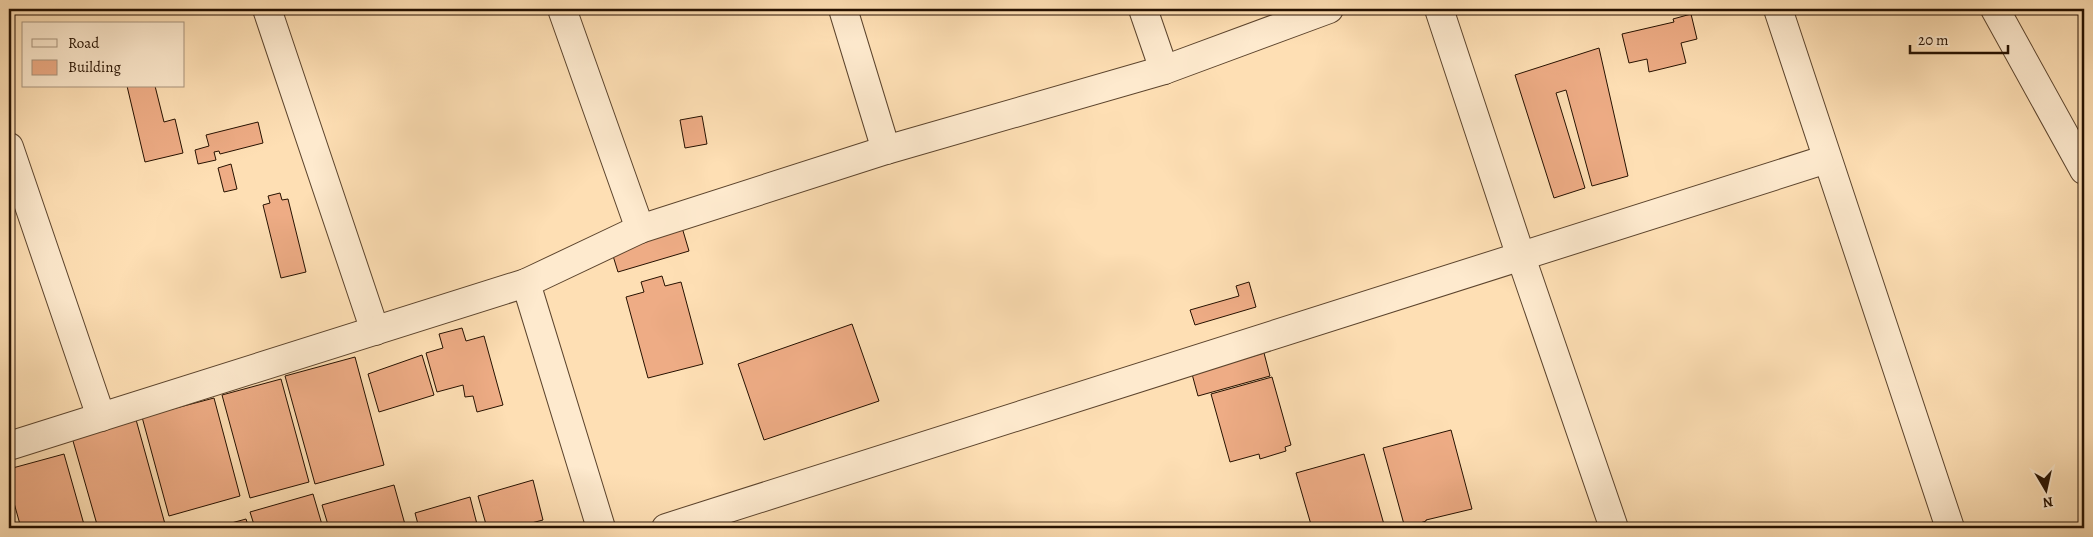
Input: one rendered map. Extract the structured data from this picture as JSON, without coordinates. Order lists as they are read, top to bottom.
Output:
{
  "legend": ["Road", "Building"],
  "scale_bar": "20 m",
  "north": "bottom"
}
